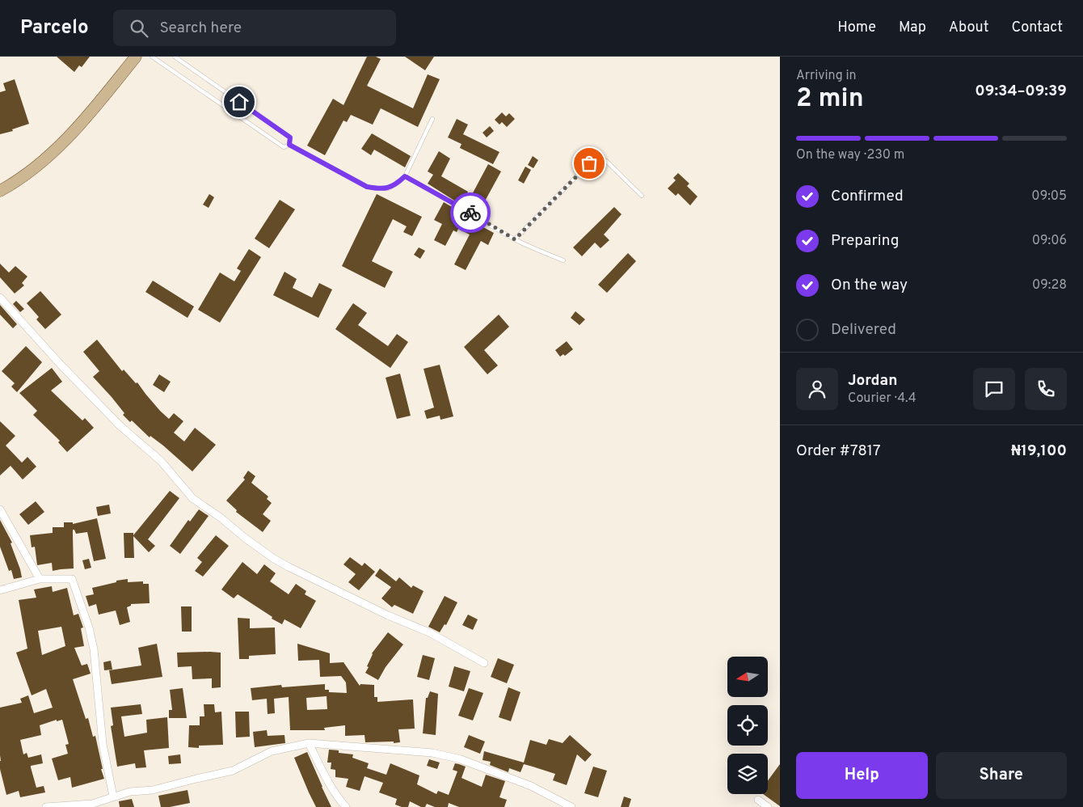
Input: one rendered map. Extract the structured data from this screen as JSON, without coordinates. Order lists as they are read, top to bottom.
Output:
{
  "north": "left",
  "page": {
    "header": "Parcelo",
    "search": "Search here",
    "nav": [
      "Home",
      "Map",
      "About",
      "Contact"
    ],
    "heading": ["2 min", "Arriving in", "09:34–09:39"],
    "panel": [
      "Jordan",
      "Courier · 4.4",
      "Order #7817",
      "₦19,100"
    ],
    "bar": "On the way · 230 m",
    "list": [
      ["Confirmed", "09:05"],
      ["Preparing", "09:06"],
      ["On the way", "09:28"],
      "Delivered"
    ],
    "buttons": ["Help", "Share"]
  }
}
